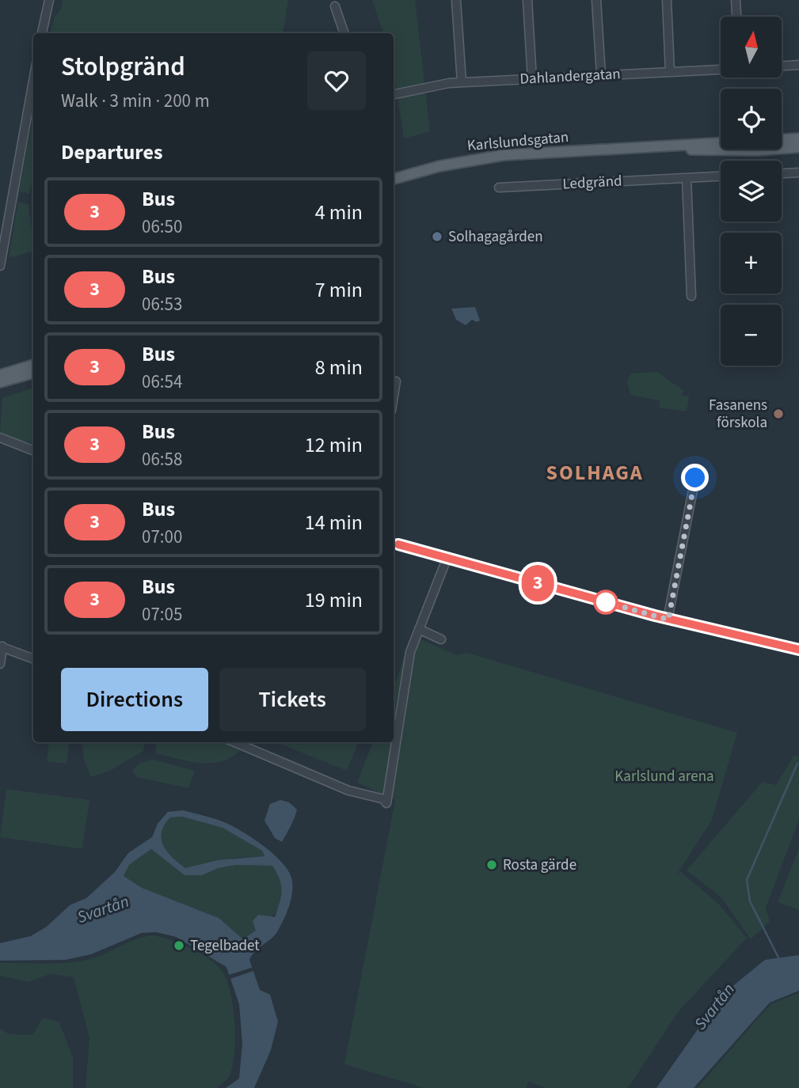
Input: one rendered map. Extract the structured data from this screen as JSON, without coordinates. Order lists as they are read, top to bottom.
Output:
{
  "streets": {
    "main road": ["Karlslundsgatan"],
    "street": ["Dahlandergatan", "Ledgränd"]
  },
  "districts": ["SOLHAGA"],
  "water": ["Svartån"],
  "parks": ["Karlslund arena"],
  "places": [
    "Solhagagården",
    "Fasanens förskola",
    "Rosta gärde",
    "Tegelbadet"
  ],
  "lines": ["bus line 3"],
  "north": "top",
  "page": {
    "on_map": "3",
    "map_buttons": ["+", "−"],
    "heading": [
      ["Stolpgränd", "Walk · 3 min · 200 m"],
      "Departures"
    ],
    "list": [
      {
        "mark": "3",
        "name": "Bus",
        "note": "06:50",
        "value": "4 min"
      },
      {
        "mark": "3",
        "name": "Bus",
        "note": "06:53",
        "value": "7 min"
      },
      {
        "mark": "3",
        "name": "Bus",
        "note": "06:54",
        "value": "8 min"
      },
      {
        "mark": "3",
        "name": "Bus",
        "note": "06:58",
        "value": "12 min"
      },
      {
        "mark": "3",
        "name": "Bus",
        "note": "07:00",
        "value": "14 min"
      },
      {
        "mark": "3",
        "name": "Bus",
        "note": "07:05",
        "value": "19 min"
      }
    ],
    "buttons": ["Directions", "Tickets"]
  }
}
